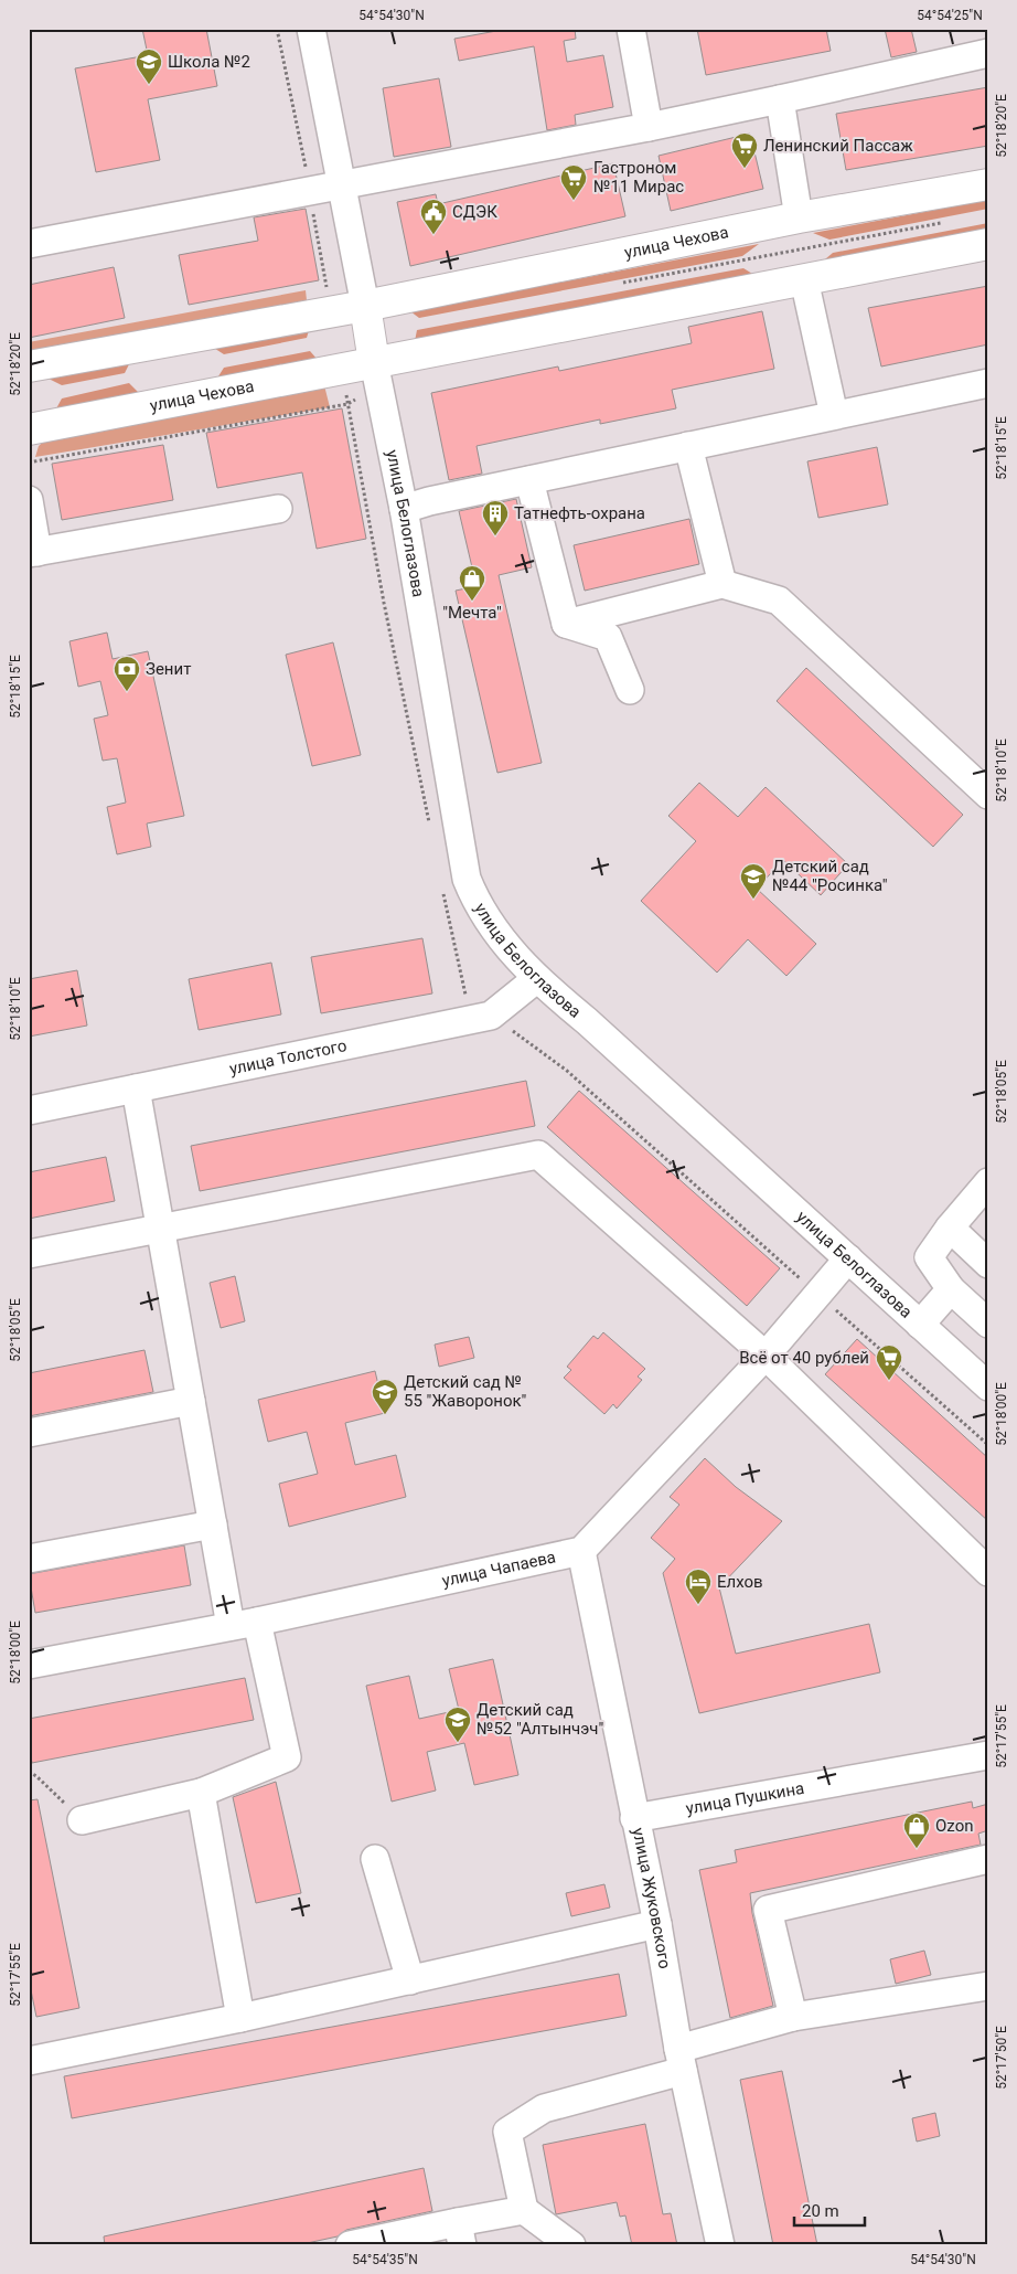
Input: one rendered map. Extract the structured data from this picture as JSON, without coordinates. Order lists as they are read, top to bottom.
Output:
{
  "streets": {
    "main road": ["улица Чехова"],
    "street": [
      "улица Белоглазова",
      "улица Толстого",
      "улица Чапаева",
      "улица Пушкина",
      "улица Жуковского"
    ]
  },
  "crossings": [
    ["улица Чехова", "улица Белоглазова"],
    ["улица Белоглазова", "улица Толстого"],
    ["улица Чапаева", "улица Жуковского"],
    ["улица Пушкина", "улица Жуковского"]
  ],
  "places": {
    "school or university": [
      "Школа №2",
      "Детский сад №44 \"Росинка\"",
      "Детский сад № 55 \"Жаворонок\"",
      "Детский сад №52 \"Алтынчэч\""
    ],
    "supermarket": ["Ленинский Пассаж", "Гастроном №11 Мирас", "Всё от 40 рублей"],
    "public building": ["СДЭК"],
    "building": ["Татнефть-охрана"],
    "shop": ["\"Мечта\"", "Ozon"],
    "bank": ["Зенит"],
    "hotel": ["Елхов"]
  },
  "scale_bar": "20 m",
  "coordinates": [
    "54°54'30\"N",
    "54°54'25\"N",
    "52°18'20\"E",
    "52°18'15\"E",
    "52°18'10\"E",
    "52°18'05\"E",
    "52°18'00\"E",
    "52°17'55\"E",
    "52°17'50\"E",
    "54°54'35\"N"
  ]
}
